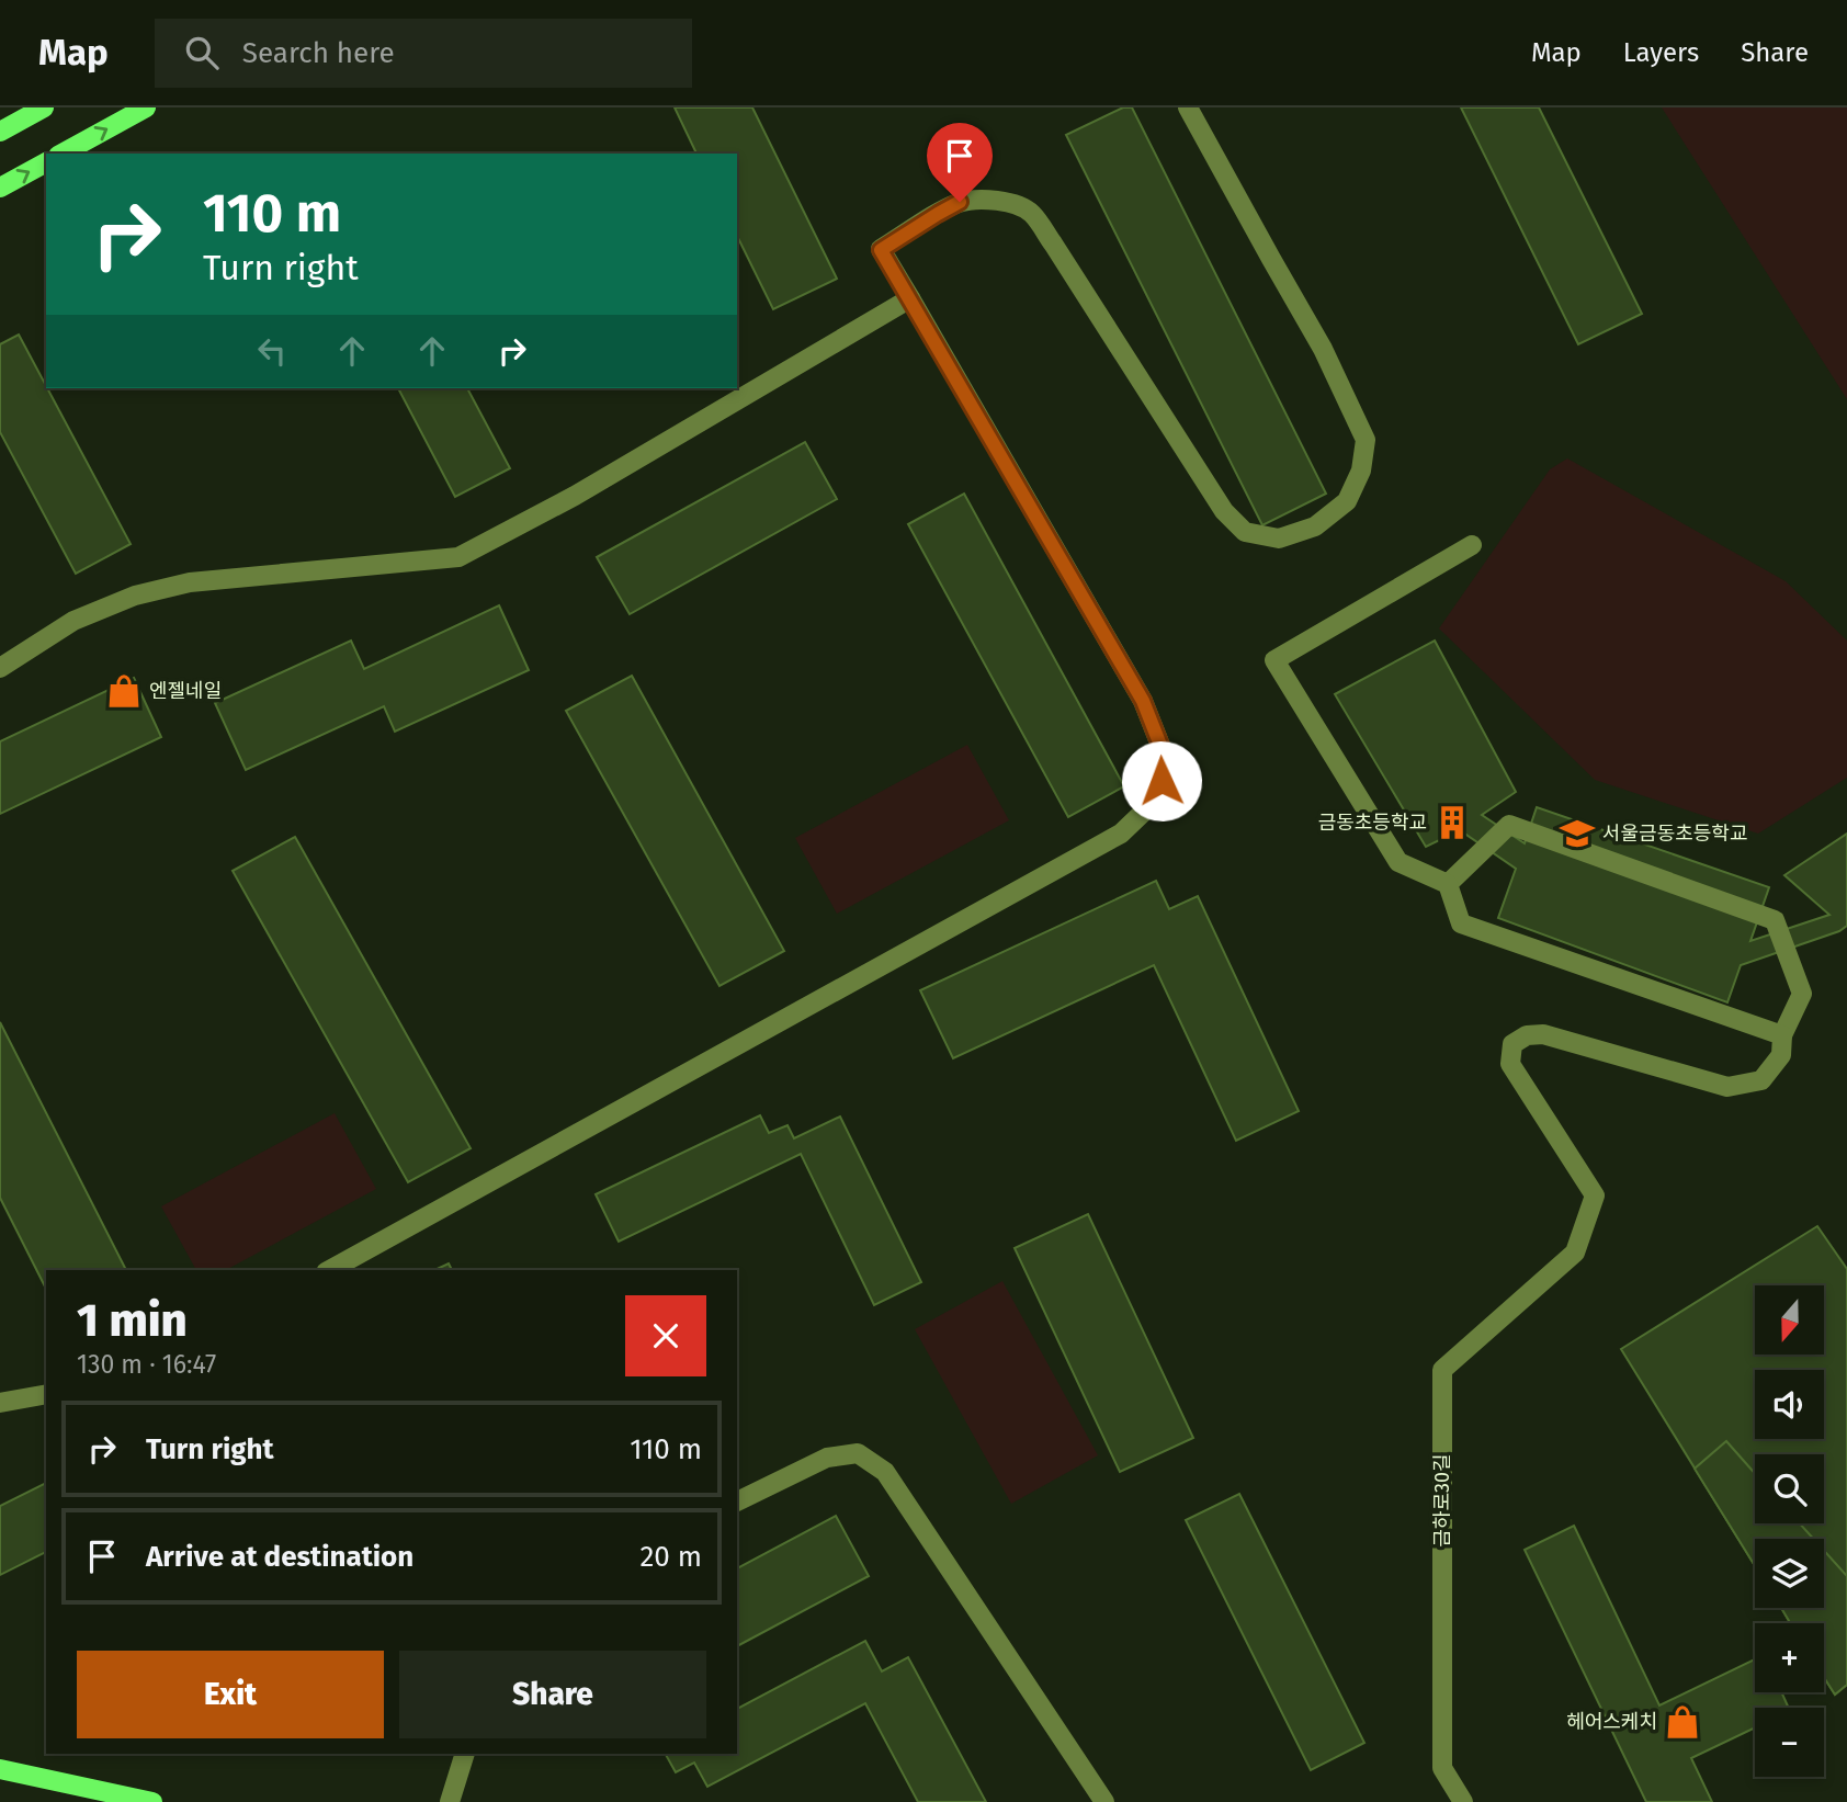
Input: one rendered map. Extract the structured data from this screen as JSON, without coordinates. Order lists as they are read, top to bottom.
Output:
{
  "streets": {
    "street": ["금하로30길"]
  },
  "places": {
    "shop": ["엔젤네일", "헤어스케치"],
    "building": ["금동초등학교"],
    "school or university": ["서울금동초등학교"]
  },
  "north": "bottom",
  "page": {
    "header": "Map",
    "search": "Search here",
    "nav": ["Map", "Layers", "Share"],
    "turn": ["110 m", "Turn right"],
    "heading": ["1 min", "130 m · 16:47"],
    "map_buttons": ["+", "−"],
    "list": [
      {
        "name": "Turn right",
        "value": "110 m"
      },
      {
        "name": "Arrive at destination",
        "value": "20 m"
      }
    ],
    "buttons": ["Exit", "Share"]
  }
}
